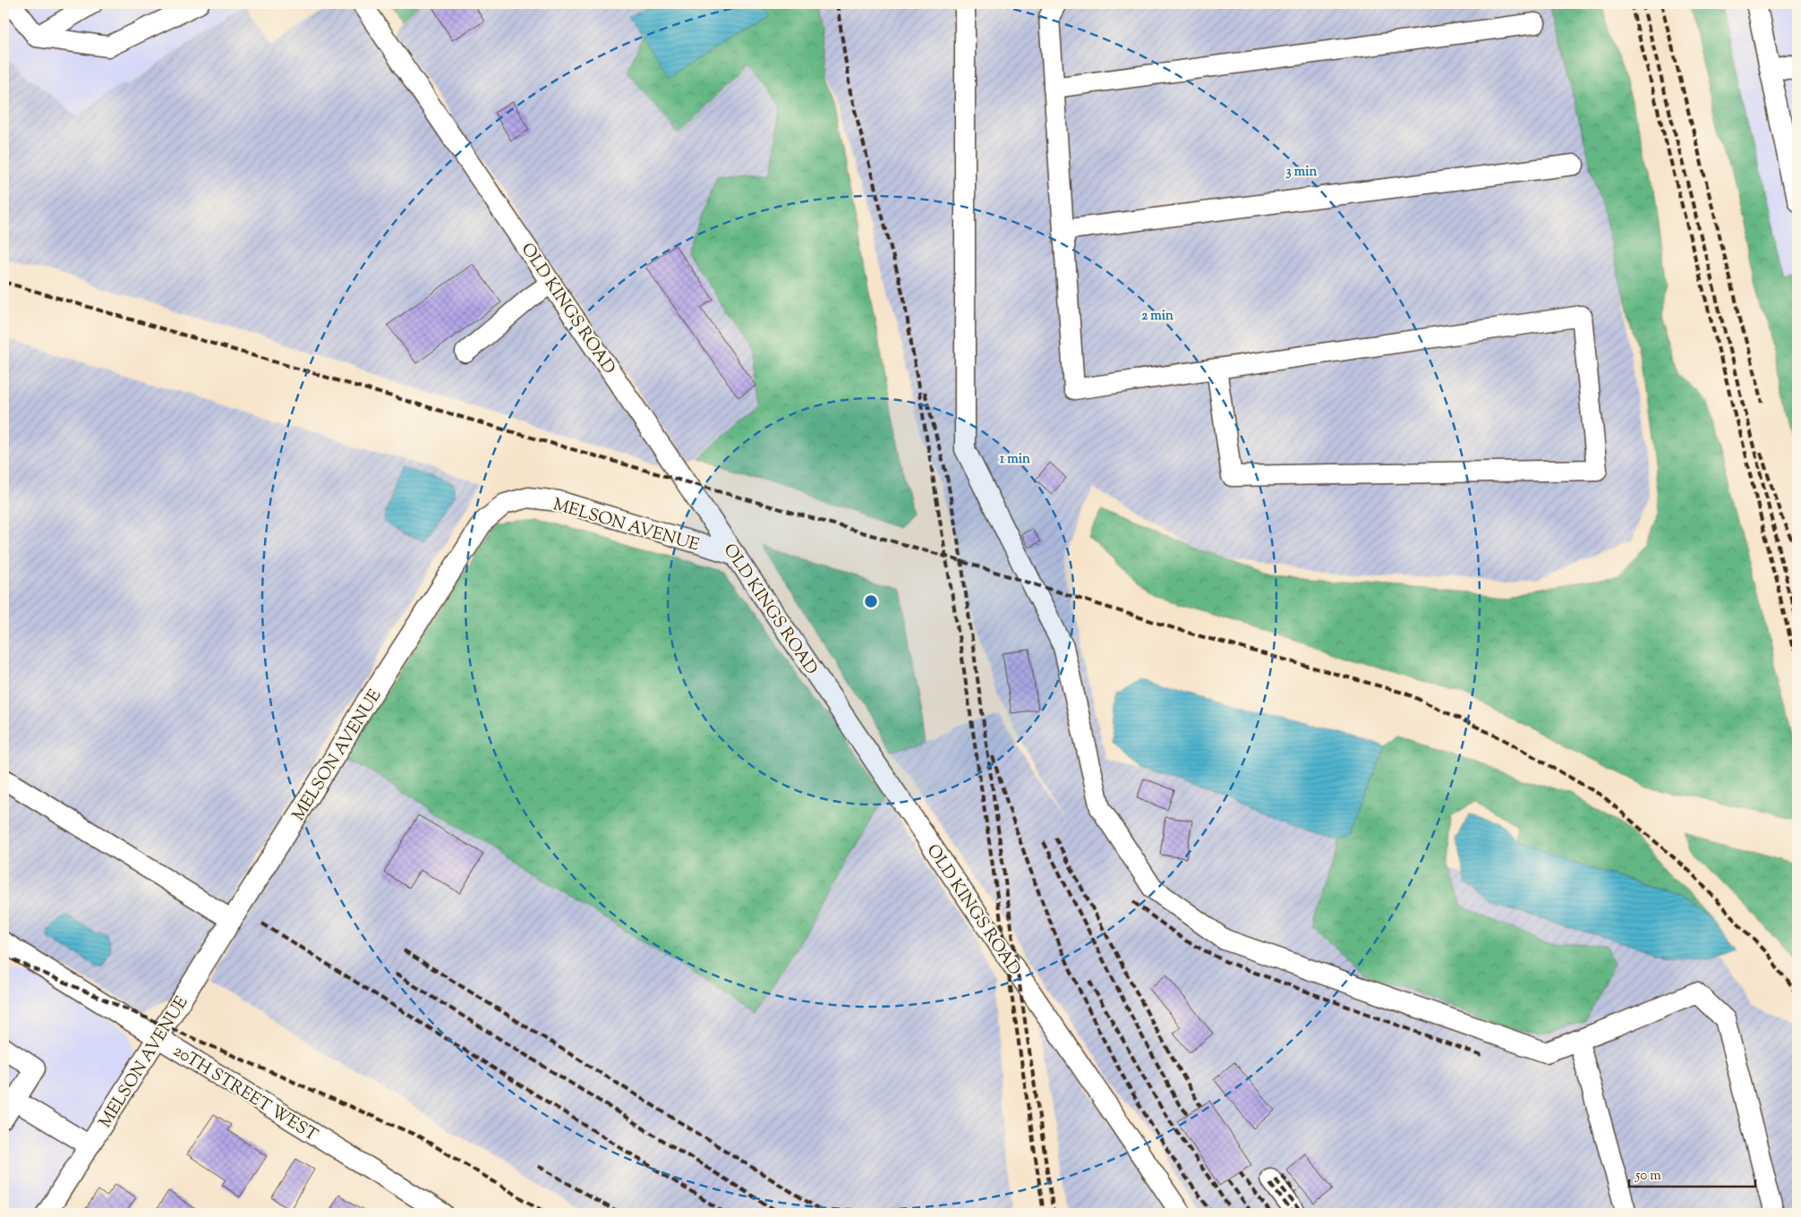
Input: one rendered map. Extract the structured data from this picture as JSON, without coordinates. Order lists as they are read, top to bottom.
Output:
{
  "streets": {
    "street": ["OLD KINGS ROAD", "MELSON AVENUE", "20TH STREET WEST"]
  },
  "crossings": [
    ["OLD KINGS ROAD", "MELSON AVENUE"],
    ["MELSON AVENUE", "20TH STREET WEST"]
  ],
  "scale_bar": "50 m",
  "rings": ["3 min", "2 min", "1 min"]
}
